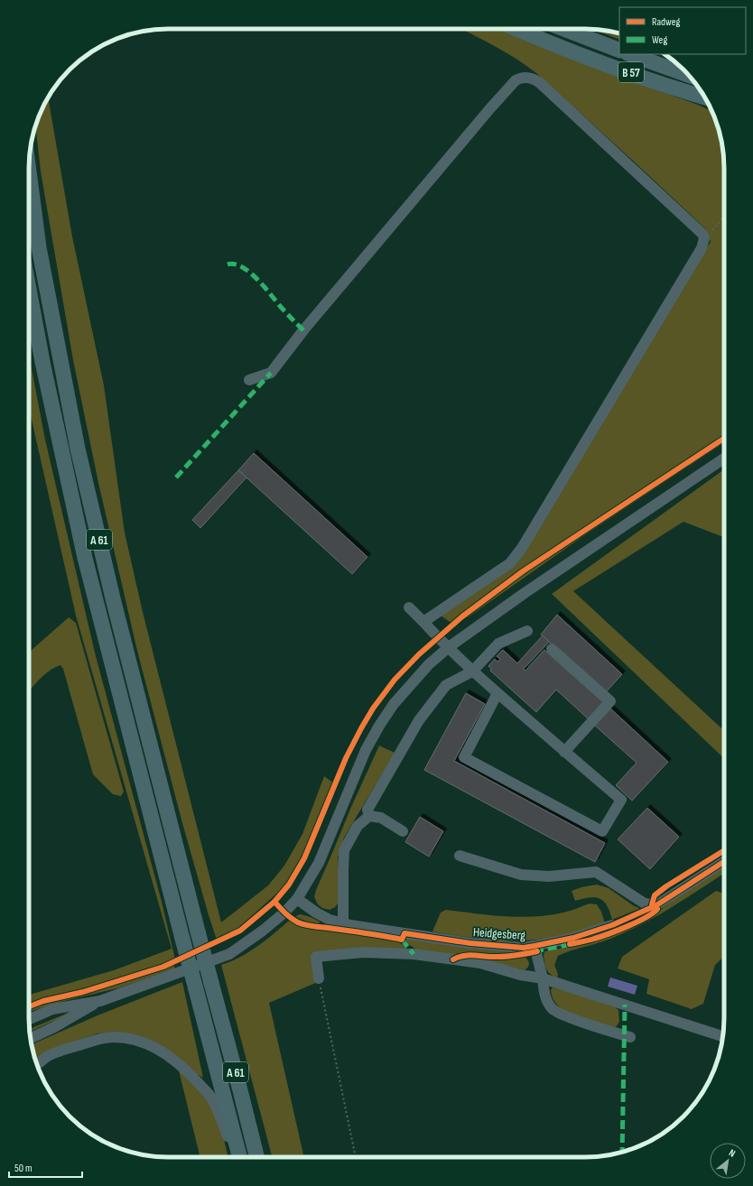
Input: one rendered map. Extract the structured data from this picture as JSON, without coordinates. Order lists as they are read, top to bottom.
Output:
{
  "streets": {
    "highway": ["B 57", "A 61"],
    "street": ["Heidgesberg"]
  },
  "legend": ["Radweg", "Weg"],
  "scale_bar": "50 m",
  "north": "top right"
}
